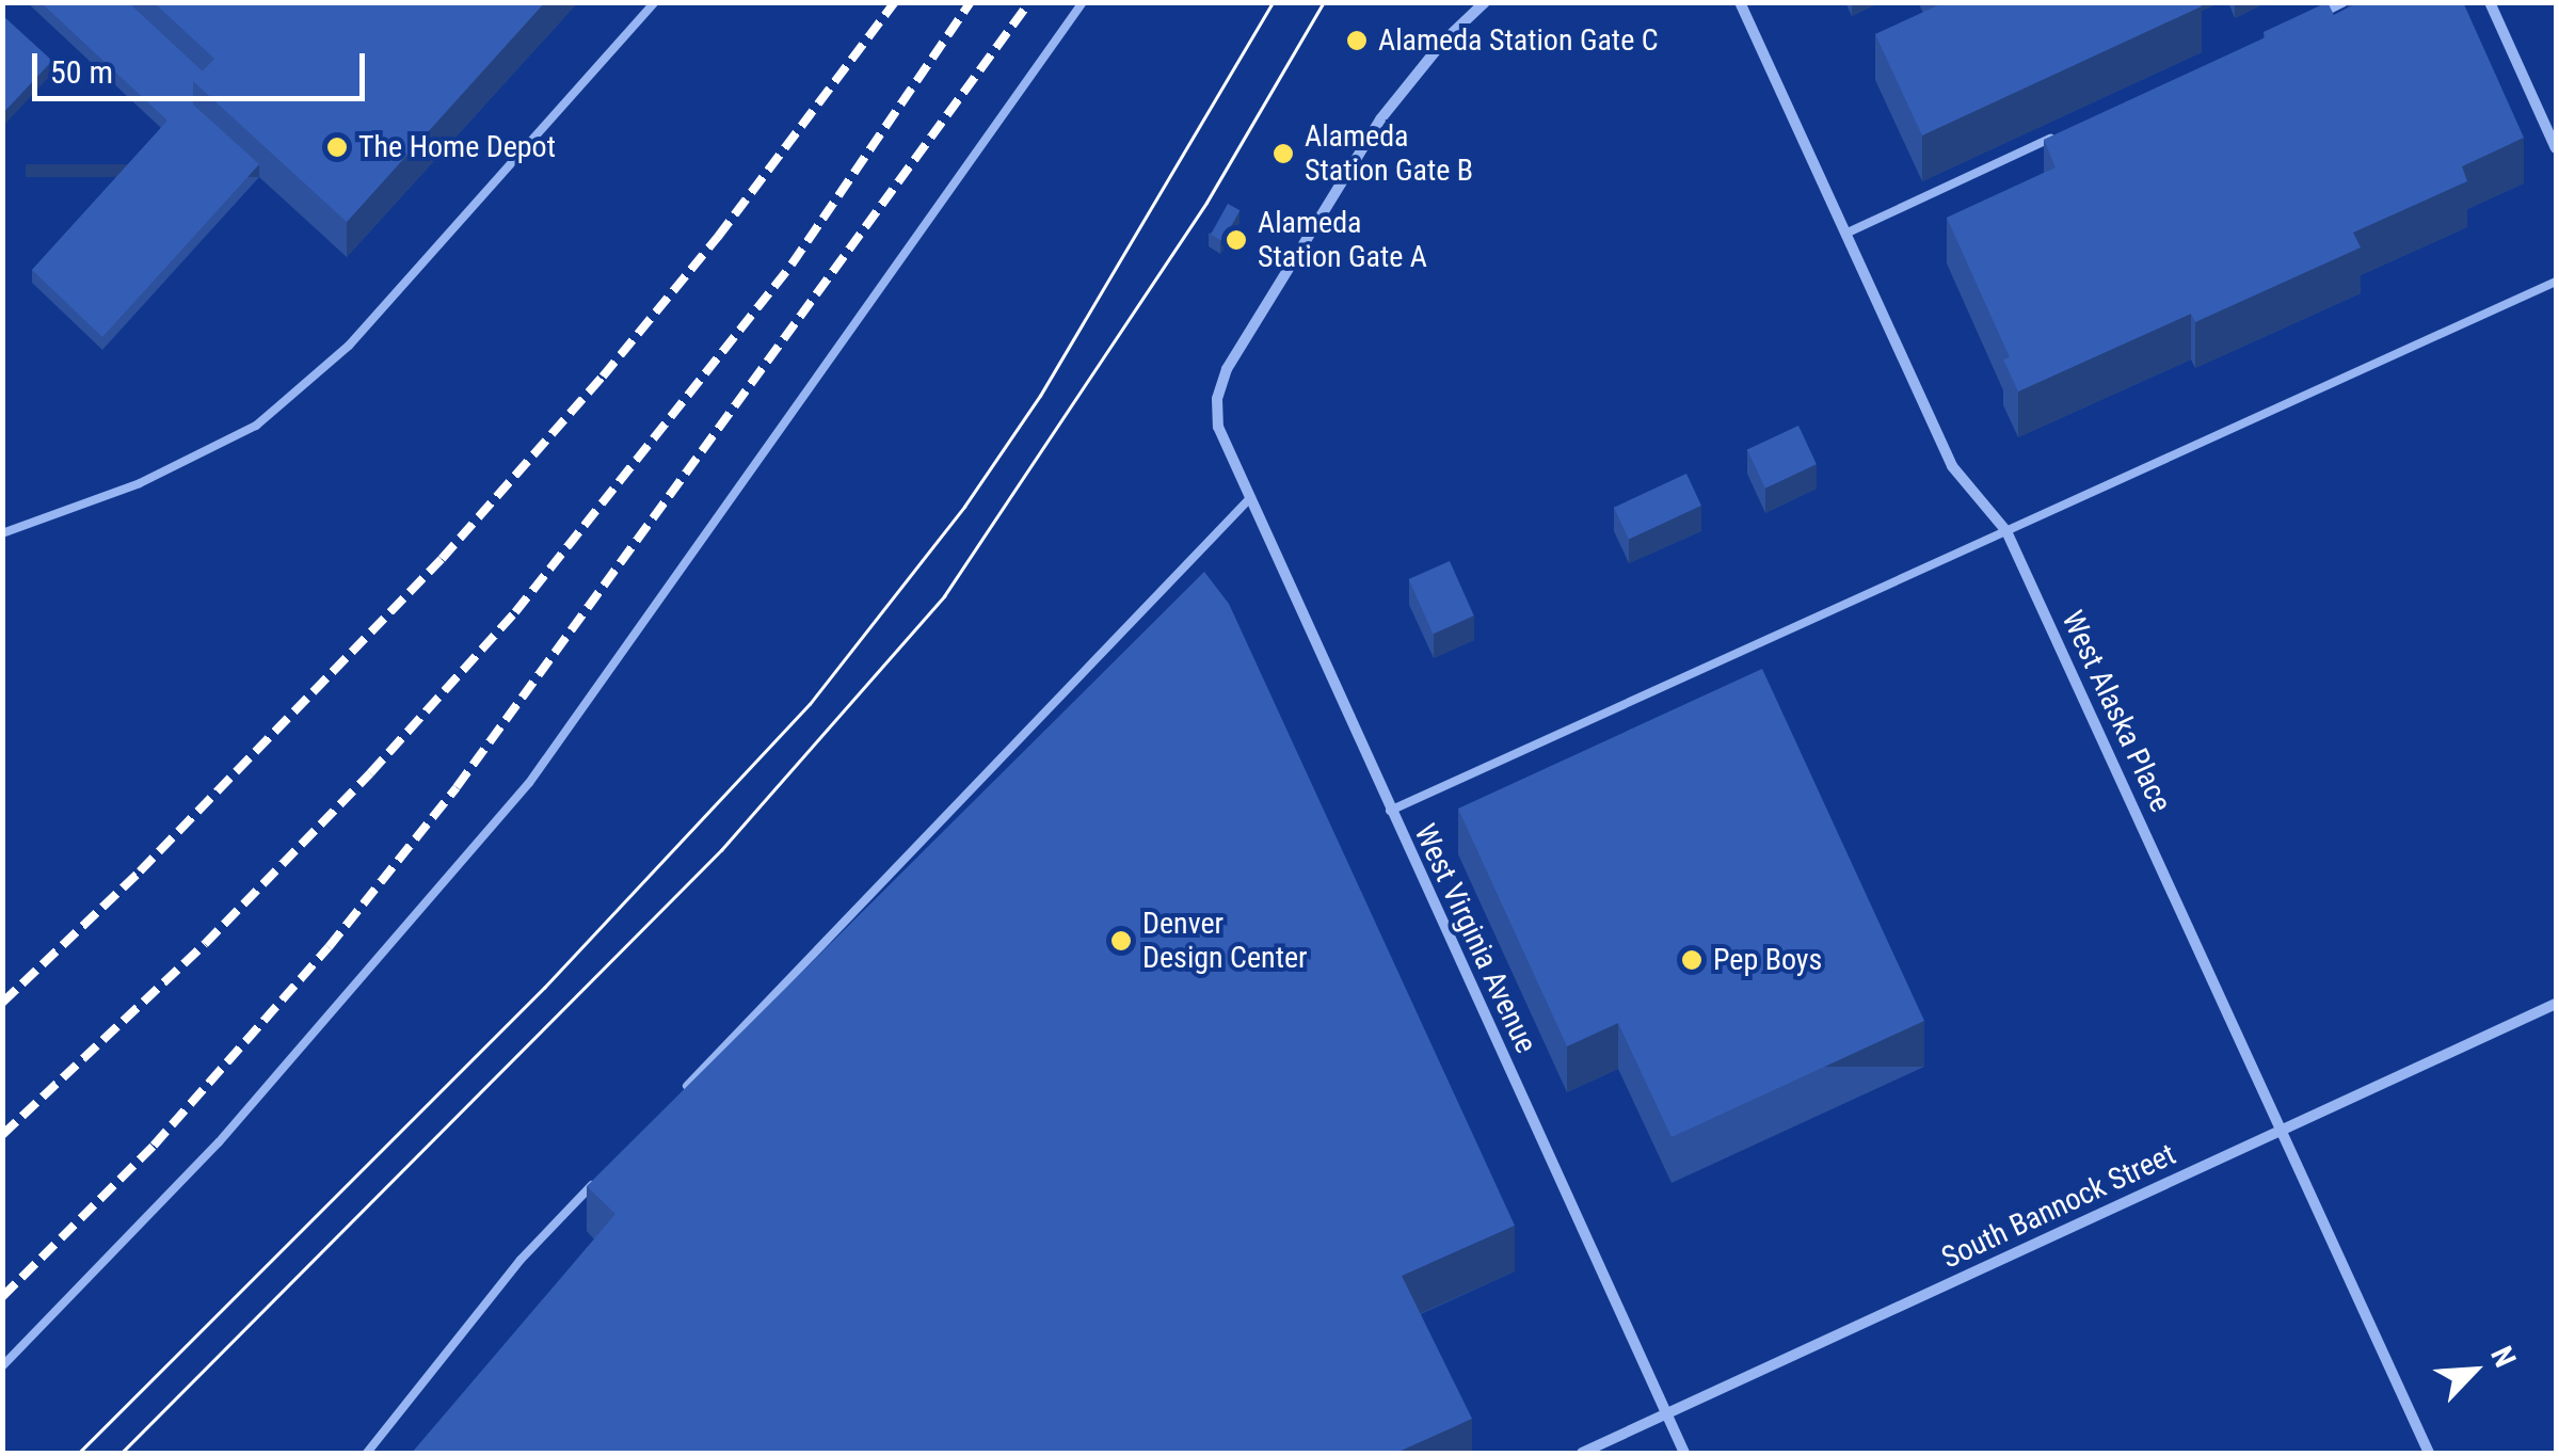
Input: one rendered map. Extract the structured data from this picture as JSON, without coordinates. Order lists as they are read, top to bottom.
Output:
{
  "streets": {
    "street": ["West Alaska Place", "West Virginia Avenue", "South Bannock Street"]
  },
  "crossings": [
    ["West Alaska Place", "South Bannock Street"],
    ["West Virginia Avenue", "South Bannock Street"]
  ],
  "places": [
    "Alameda Station Gate C",
    "The Home Depot",
    "Alameda Station Gate B",
    "Alameda Station Gate A",
    "Denver Design Center",
    "Pep Boys"
  ],
  "scale_bar": "50 m",
  "north": "top right"
}
